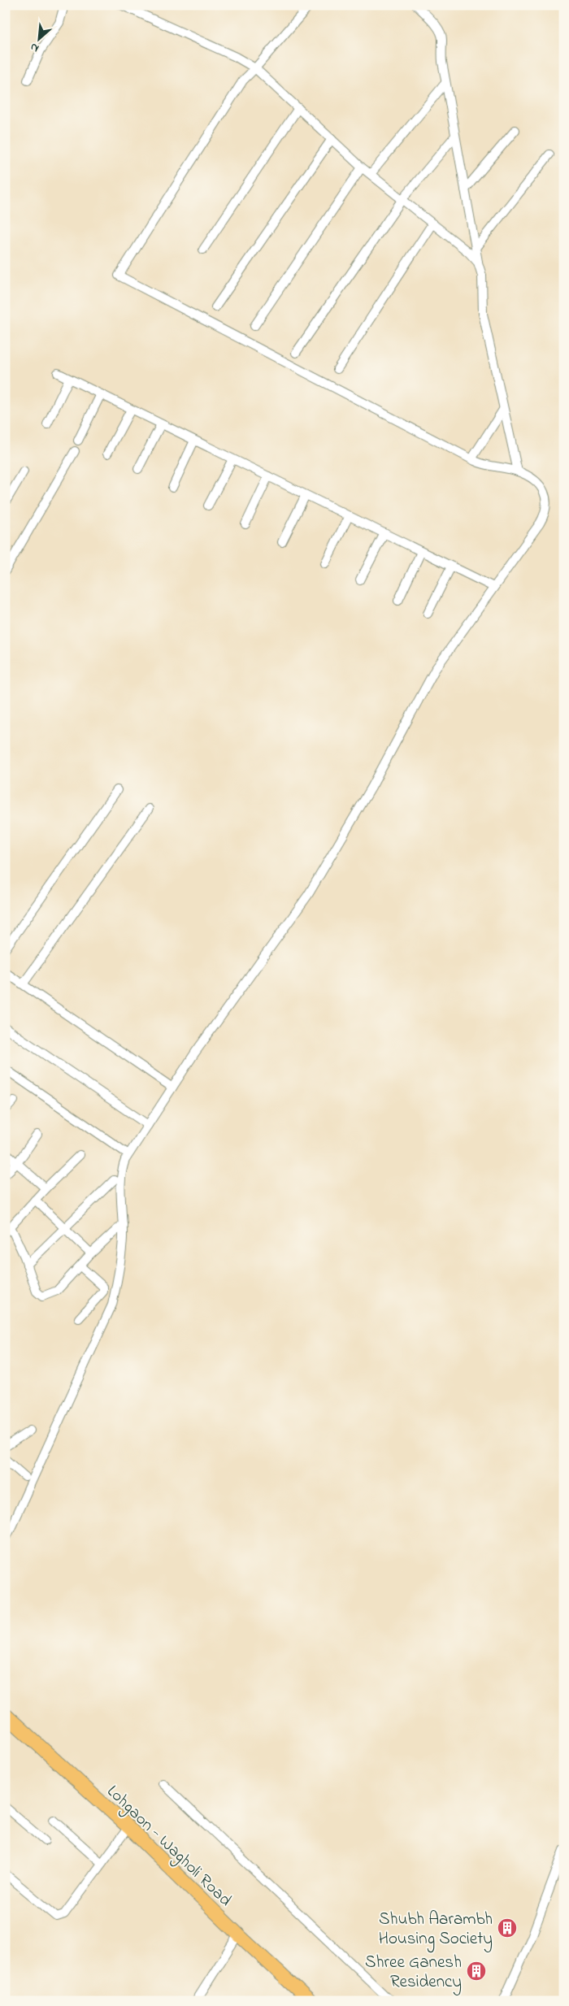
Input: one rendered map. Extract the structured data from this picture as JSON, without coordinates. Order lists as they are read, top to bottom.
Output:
{
  "streets": {
    "main road": ["Lohgaon - Wagholi Road"]
  },
  "places": {
    "building": ["Shubh Aarambh Housing Society", "Shree Ganesh Residency"]
  },
  "north": "bottom left"
}
